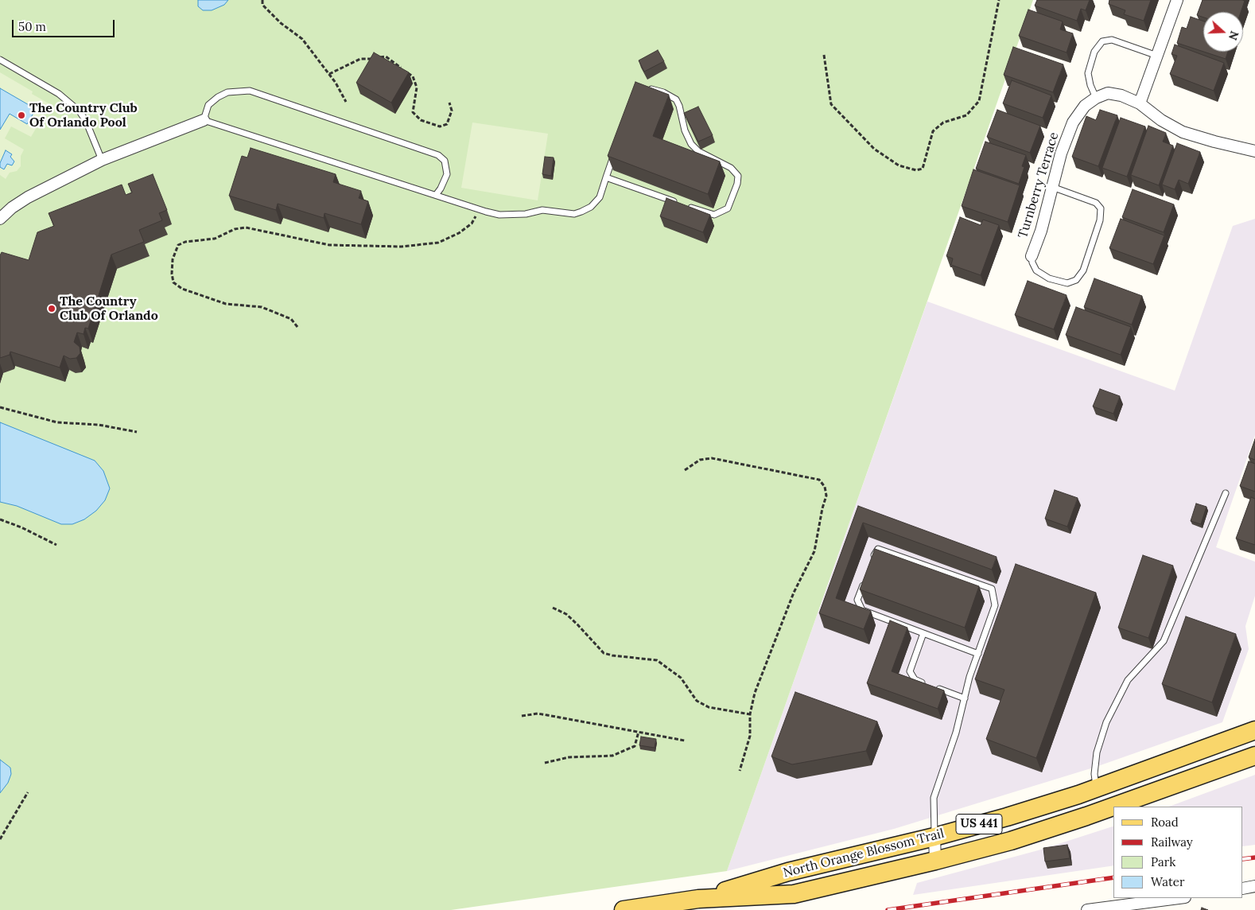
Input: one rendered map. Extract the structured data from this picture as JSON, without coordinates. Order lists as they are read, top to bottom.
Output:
{
  "streets": {
    "main road": ["US 441", "North Orange Blossom Trail"],
    "street": ["Turnberry Terrace"]
  },
  "places": ["The Country Club Of Orlando Pool", "The Country Club Of Orlando"],
  "legend": [
    "Road",
    "Railway",
    "Park",
    "Water"
  ],
  "scale_bar": "50 m",
  "north": "right"
}
